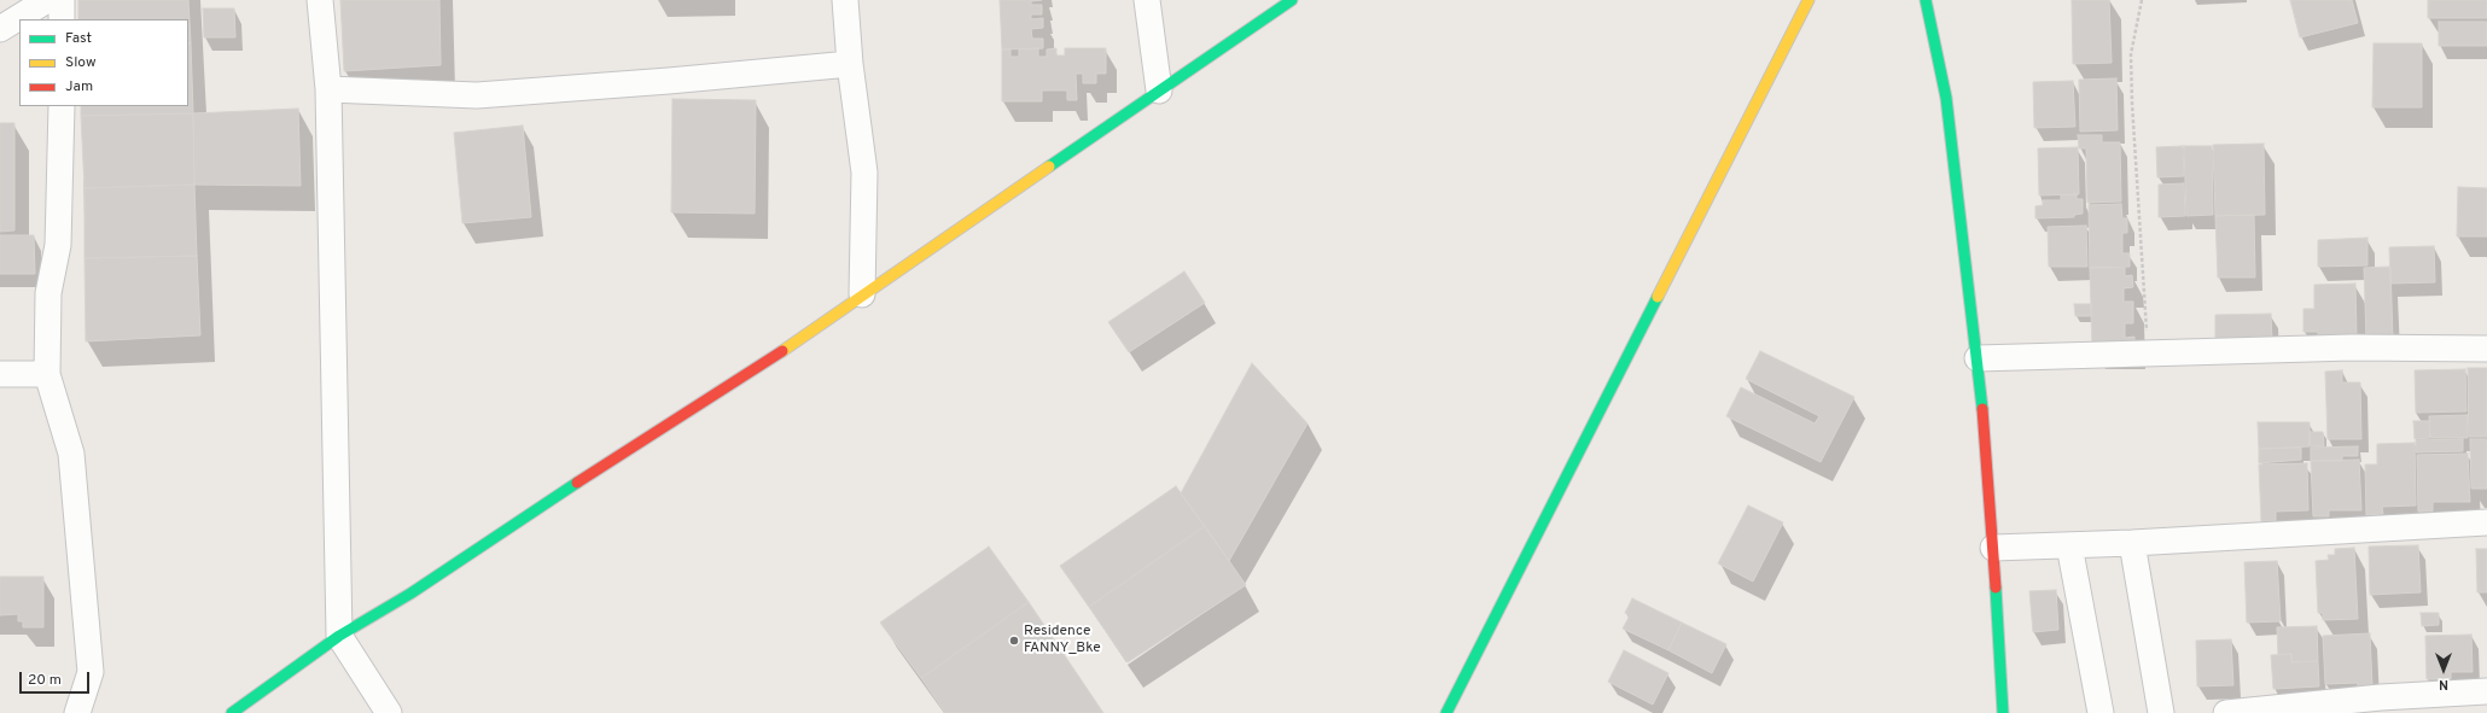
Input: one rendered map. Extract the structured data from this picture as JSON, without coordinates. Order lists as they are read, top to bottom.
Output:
{
  "places": ["Residence FANNY_Bke"],
  "legend": ["Fast", "Slow", "Jam"],
  "scale_bar": "20 m",
  "north": "bottom"
}
